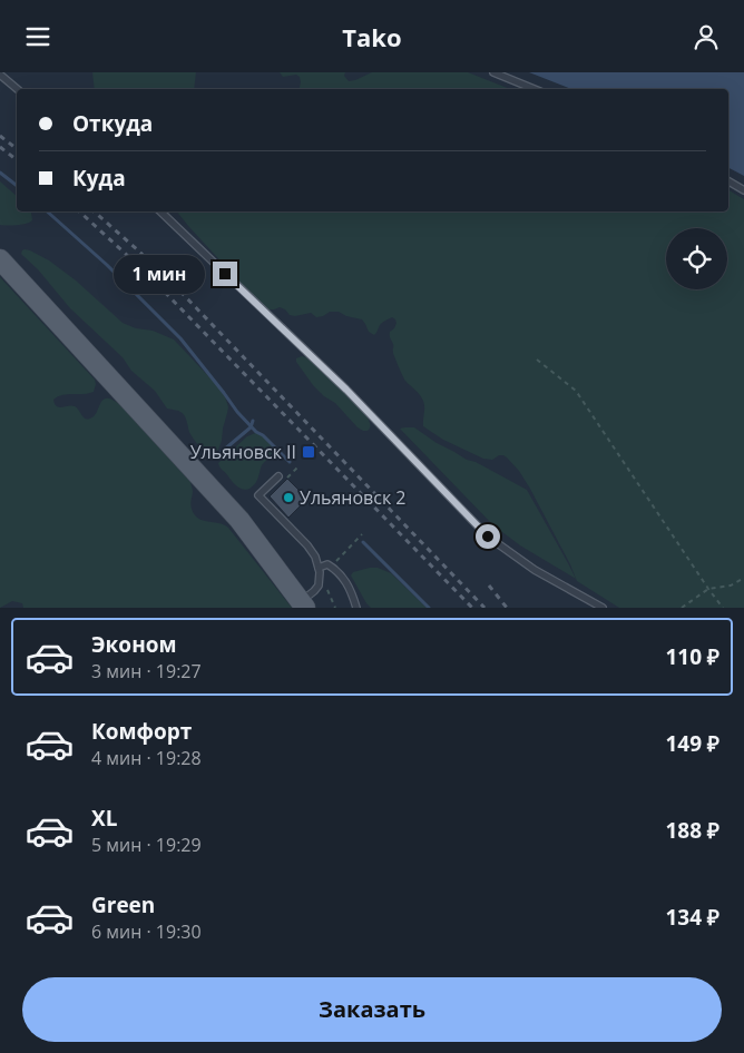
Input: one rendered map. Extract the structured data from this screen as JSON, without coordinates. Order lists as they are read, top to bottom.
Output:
{
  "places": {
    "transit": ["Ульяновск II"],
    "other": ["Ульяновск 2"]
  },
  "page": {
    "header": "Tako",
    "banner": ["Откуда", "Куда"],
    "bubble": "1 мин",
    "list": [
      {
        "name": "Эконом",
        "note": "3 мин · 19:27",
        "value": "110 ₽"
      },
      {
        "name": "Комфорт",
        "note": "4 мин · 19:28",
        "value": "149 ₽"
      },
      {
        "name": "XL",
        "note": "5 мин · 19:29",
        "value": "188 ₽"
      },
      {
        "name": "Green",
        "note": "6 мин · 19:30",
        "value": "134 ₽"
      }
    ],
    "buttons": "Заказать"
  }
}
